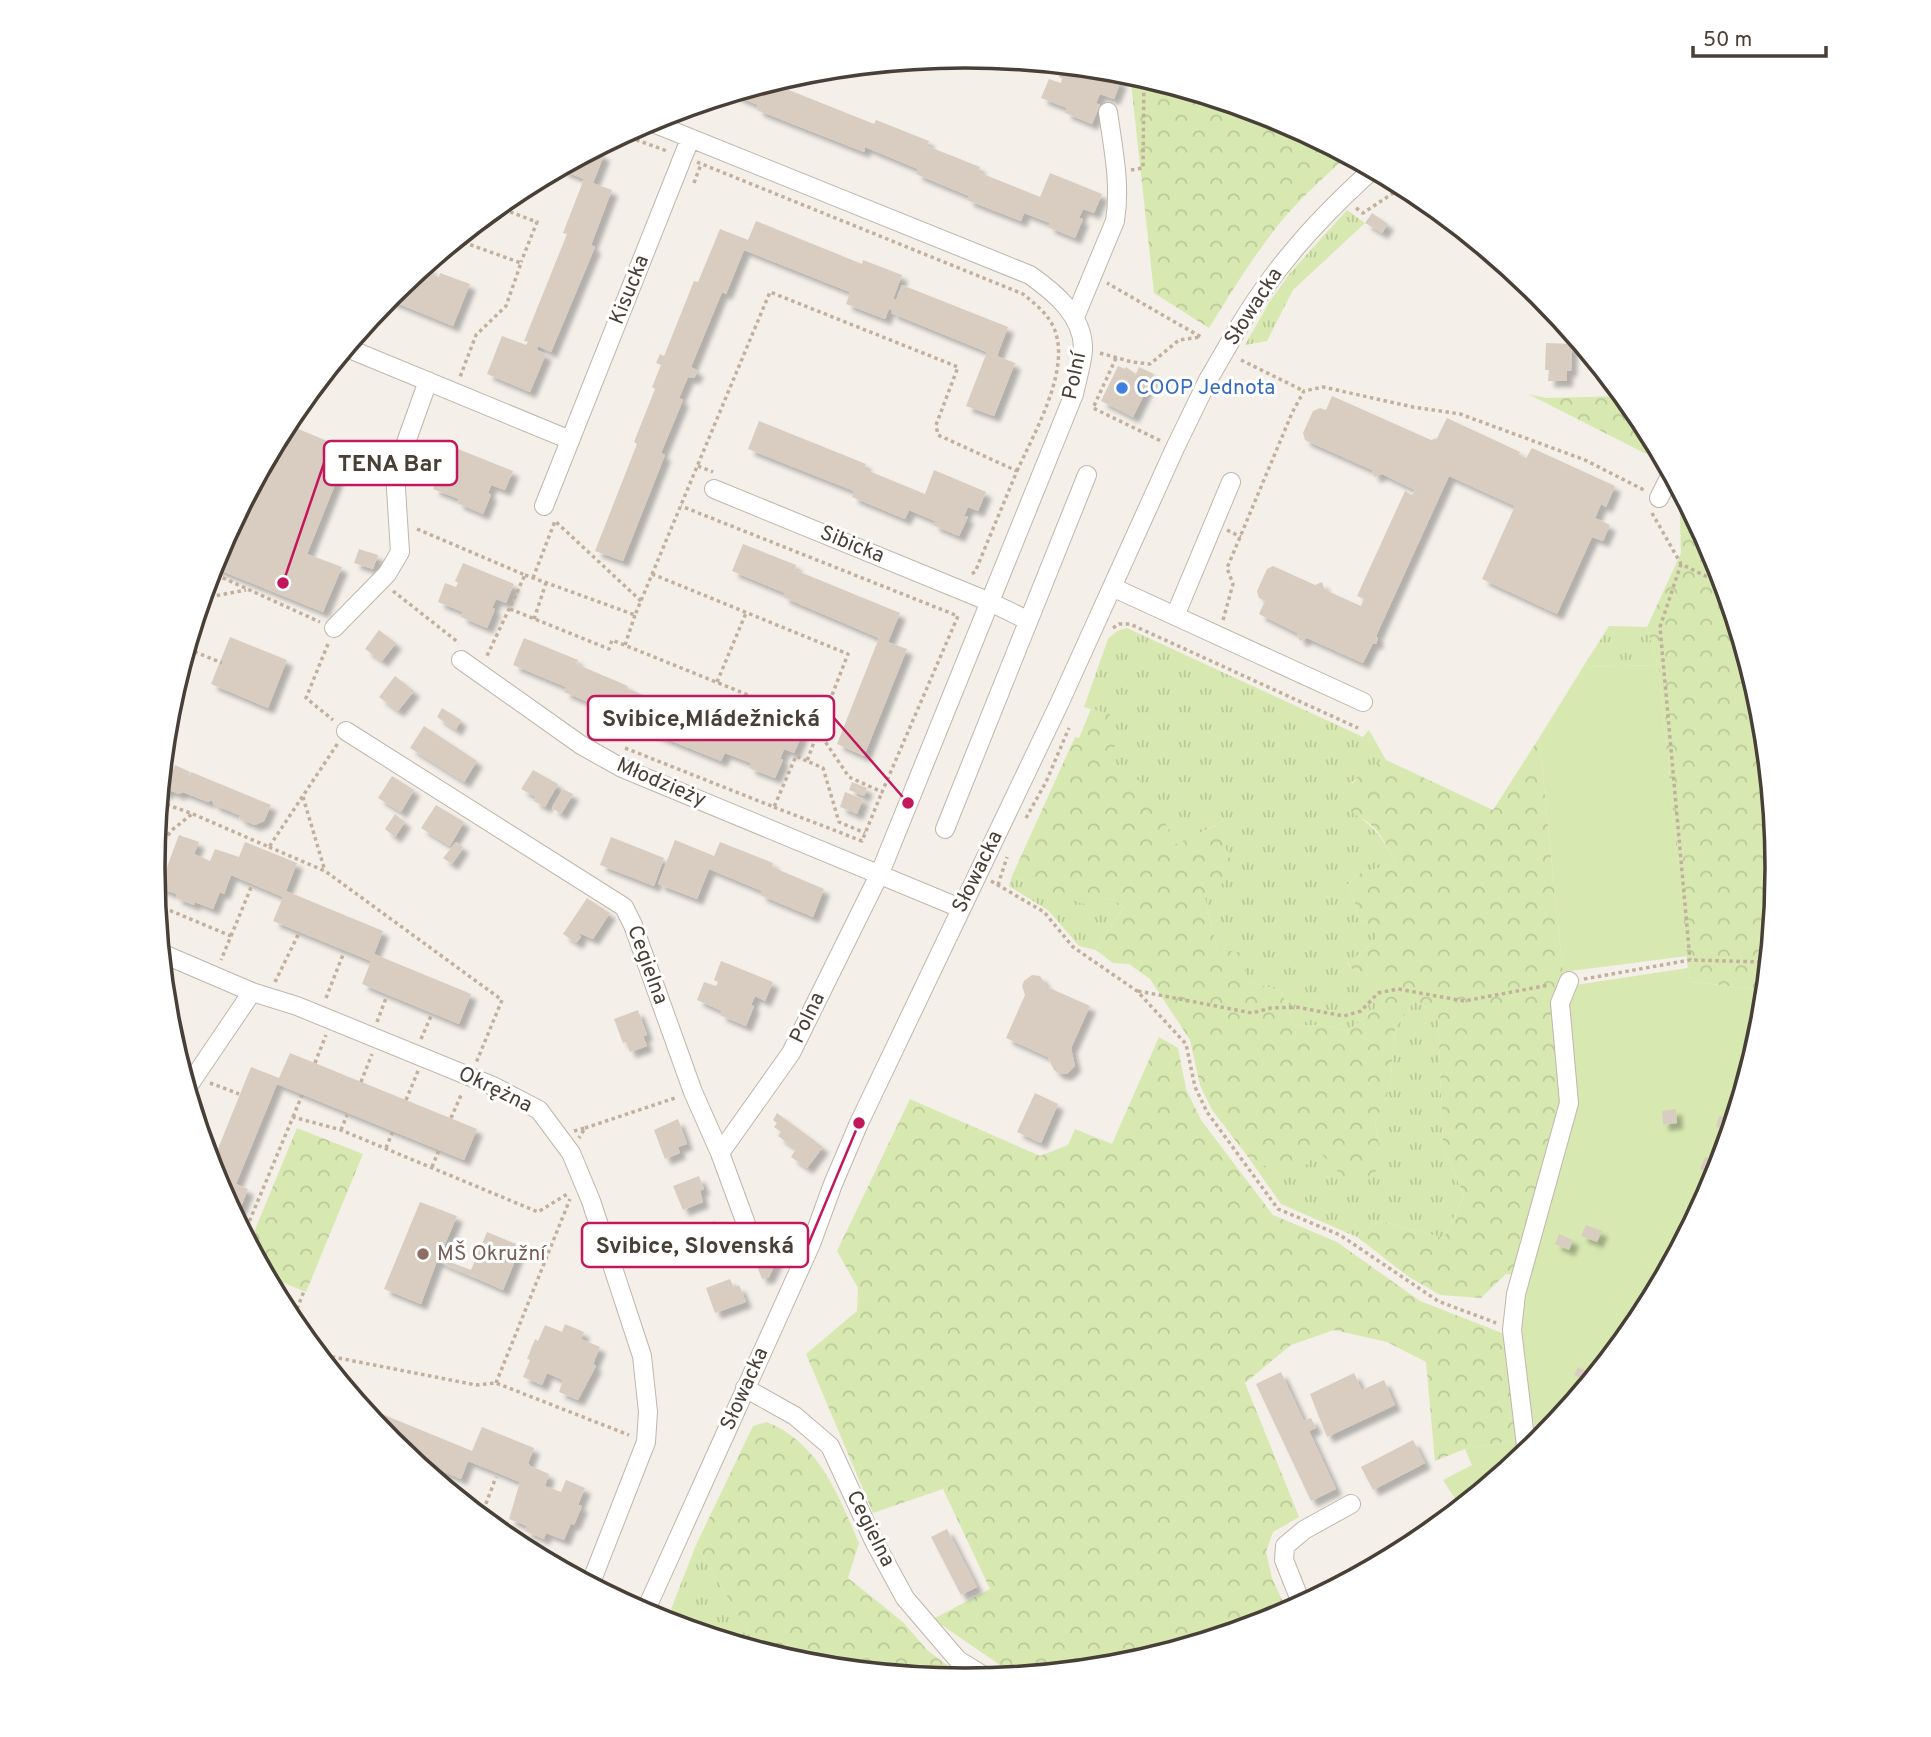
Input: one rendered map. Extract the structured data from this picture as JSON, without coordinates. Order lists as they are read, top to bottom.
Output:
{
  "streets": {
    "street": [
      "Kisucka",
      "Słowacka",
      "Polní",
      "Sibicka",
      "Młodzieży",
      "Cegielna",
      "Polna",
      "Okrężna"
    ]
  },
  "crossings": [
    ["Kisucka", "Polní"],
    ["Słowacka", "Młodzieży"],
    ["Słowacka", "Cegielna"],
    ["Polní", "Sibicka"],
    ["Polní", "Młodzieży"],
    ["Polní", "Polna"],
    ["Młodzieży", "Polna"],
    ["Cegielna", "Polna"]
  ],
  "places": [
    "COOP Jednota",
    "TENA Bar",
    "Svibice,Mládežnická",
    "Svibice, Slovenská",
    "MŠ Okružní"
  ],
  "scale_bar": "50 m"
}
